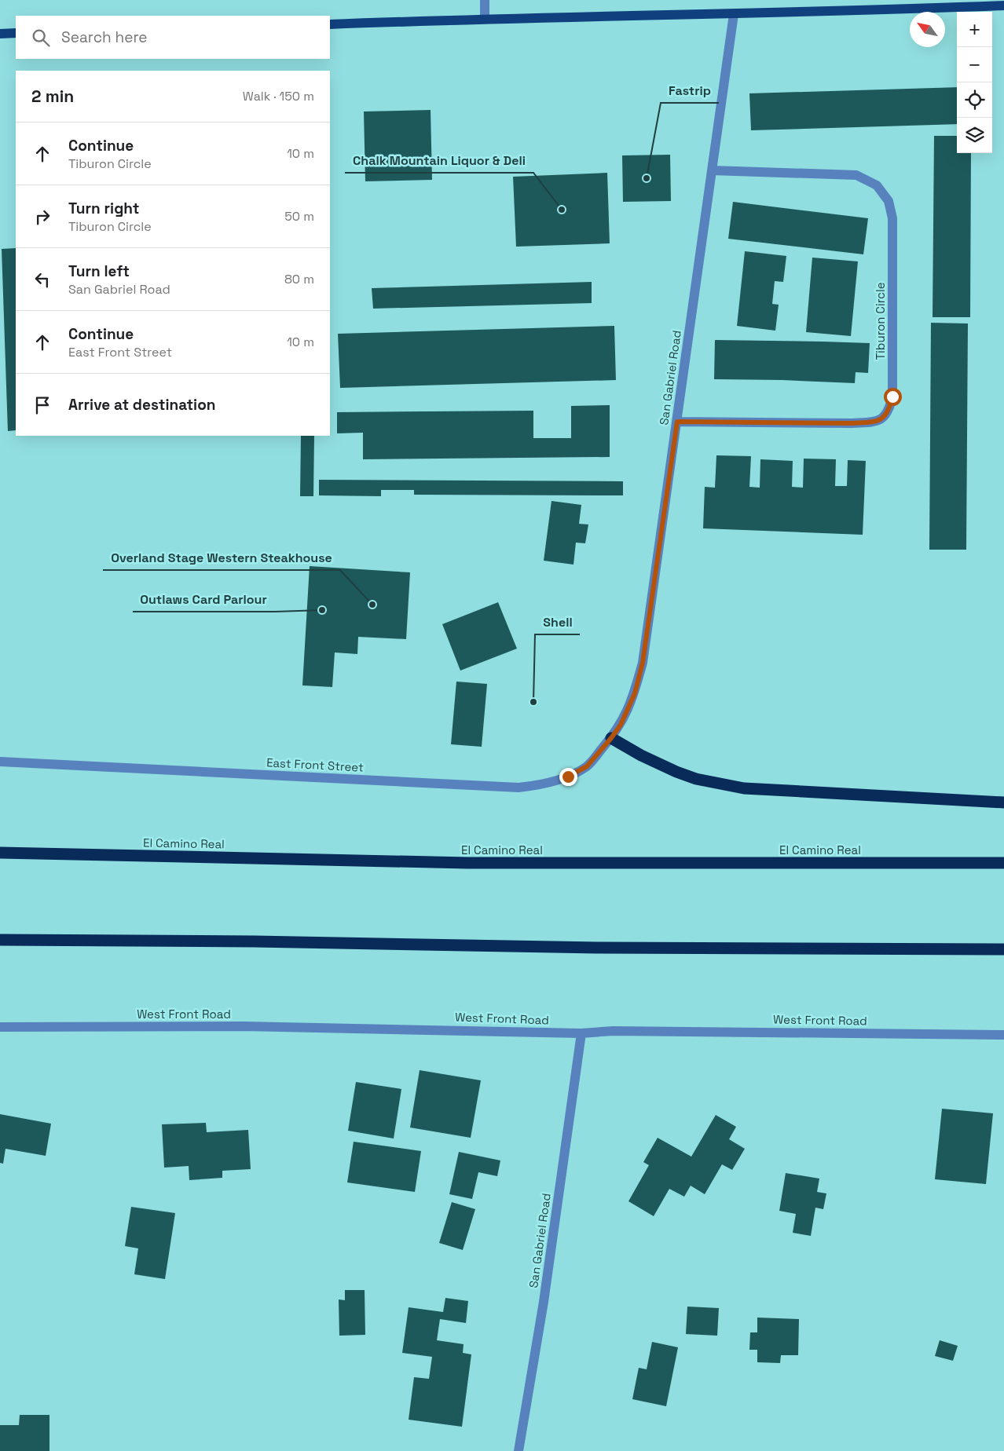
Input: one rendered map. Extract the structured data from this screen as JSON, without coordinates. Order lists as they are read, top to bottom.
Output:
{
  "streets": {
    "highway": ["El Camino Real"],
    "street": [
      "Tiburon Circle",
      "San Gabriel Road",
      "East Front Street",
      "West Front Road"
    ]
  },
  "crossings": [
    ["Tiburon Circle", "San Gabriel Road"],
    ["San Gabriel Road", "East Front Street"],
    ["San Gabriel Road", "West Front Road"]
  ],
  "places": [
    "Fastrip",
    "Chalk Mountain Liquor & Deli",
    "Overland Stage Western Steakhouse",
    "Outlaws Card Parlour",
    "Shell"
  ],
  "north": "top left",
  "page": {
    "map_buttons": ["+", "−"],
    "search": "Search here",
    "heading": ["2 min", "Walk · 150 m"],
    "list": [
      ["Continue", "Tiburon Circle", "10 m"],
      ["Turn right", "Tiburon Circle", "50 m"],
      ["Turn left", "San Gabriel Road", "80 m"],
      ["Continue", "East Front Street", "10 m"],
      "Arrive at destination"
    ]
  }
}
